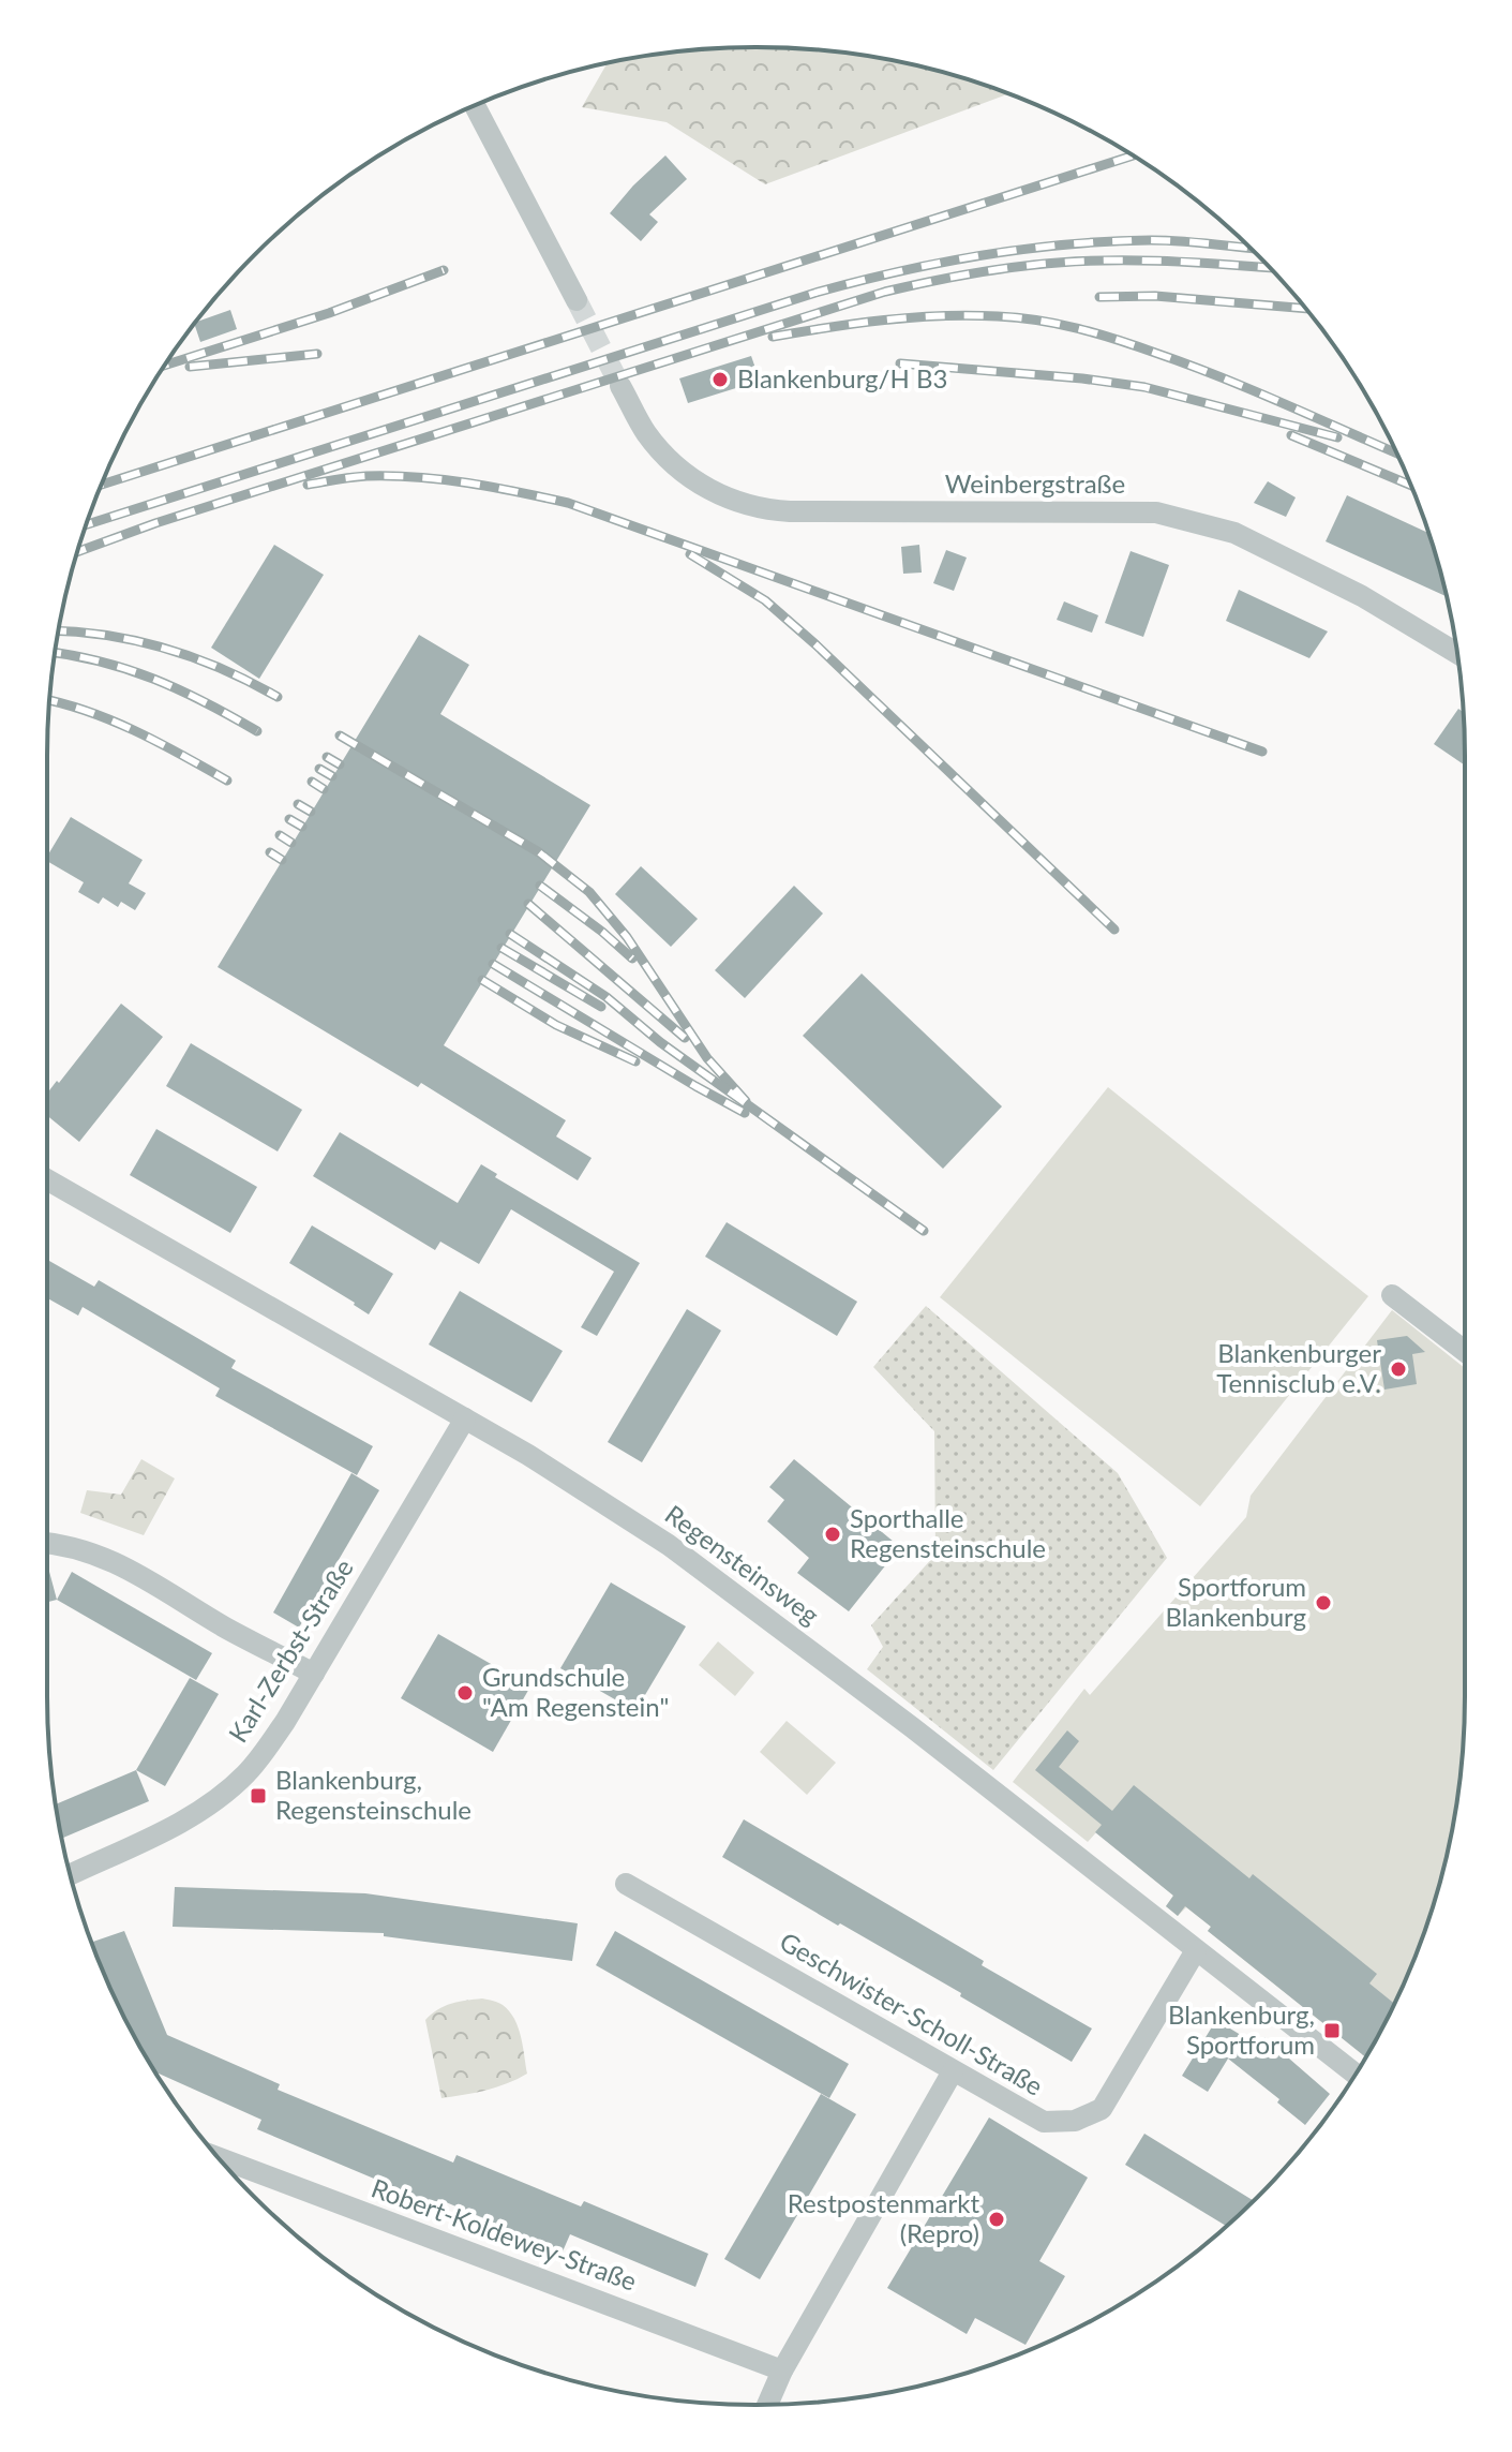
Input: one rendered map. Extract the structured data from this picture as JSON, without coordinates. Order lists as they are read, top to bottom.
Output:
{
  "streets": {
    "street": [
      "Weinbergstraße",
      "Regensteinsweg",
      "Karl-Zerbst-Straße",
      "Geschwister-Scholl-Straße",
      "Robert-Koldewey-Straße"
    ]
  },
  "crossings": [
    ["Regensteinsweg", "Karl-Zerbst-Straße"],
    ["Regensteinsweg", "Geschwister-Scholl-Straße"]
  ],
  "places": {
    "other": [
      "Blankenburg/H B3",
      "Blankenburger Tennisclub e.V.",
      "Sporthalle Regensteinschule",
      "Sportforum Blankenburg",
      "Grundschule \"Am Regenstein\"",
      "Restpostenmarkt (Repro)"
    ],
    "transit": ["Blankenburg, Regensteinschule", "Blankenburg, Sportforum"]
  }
}
